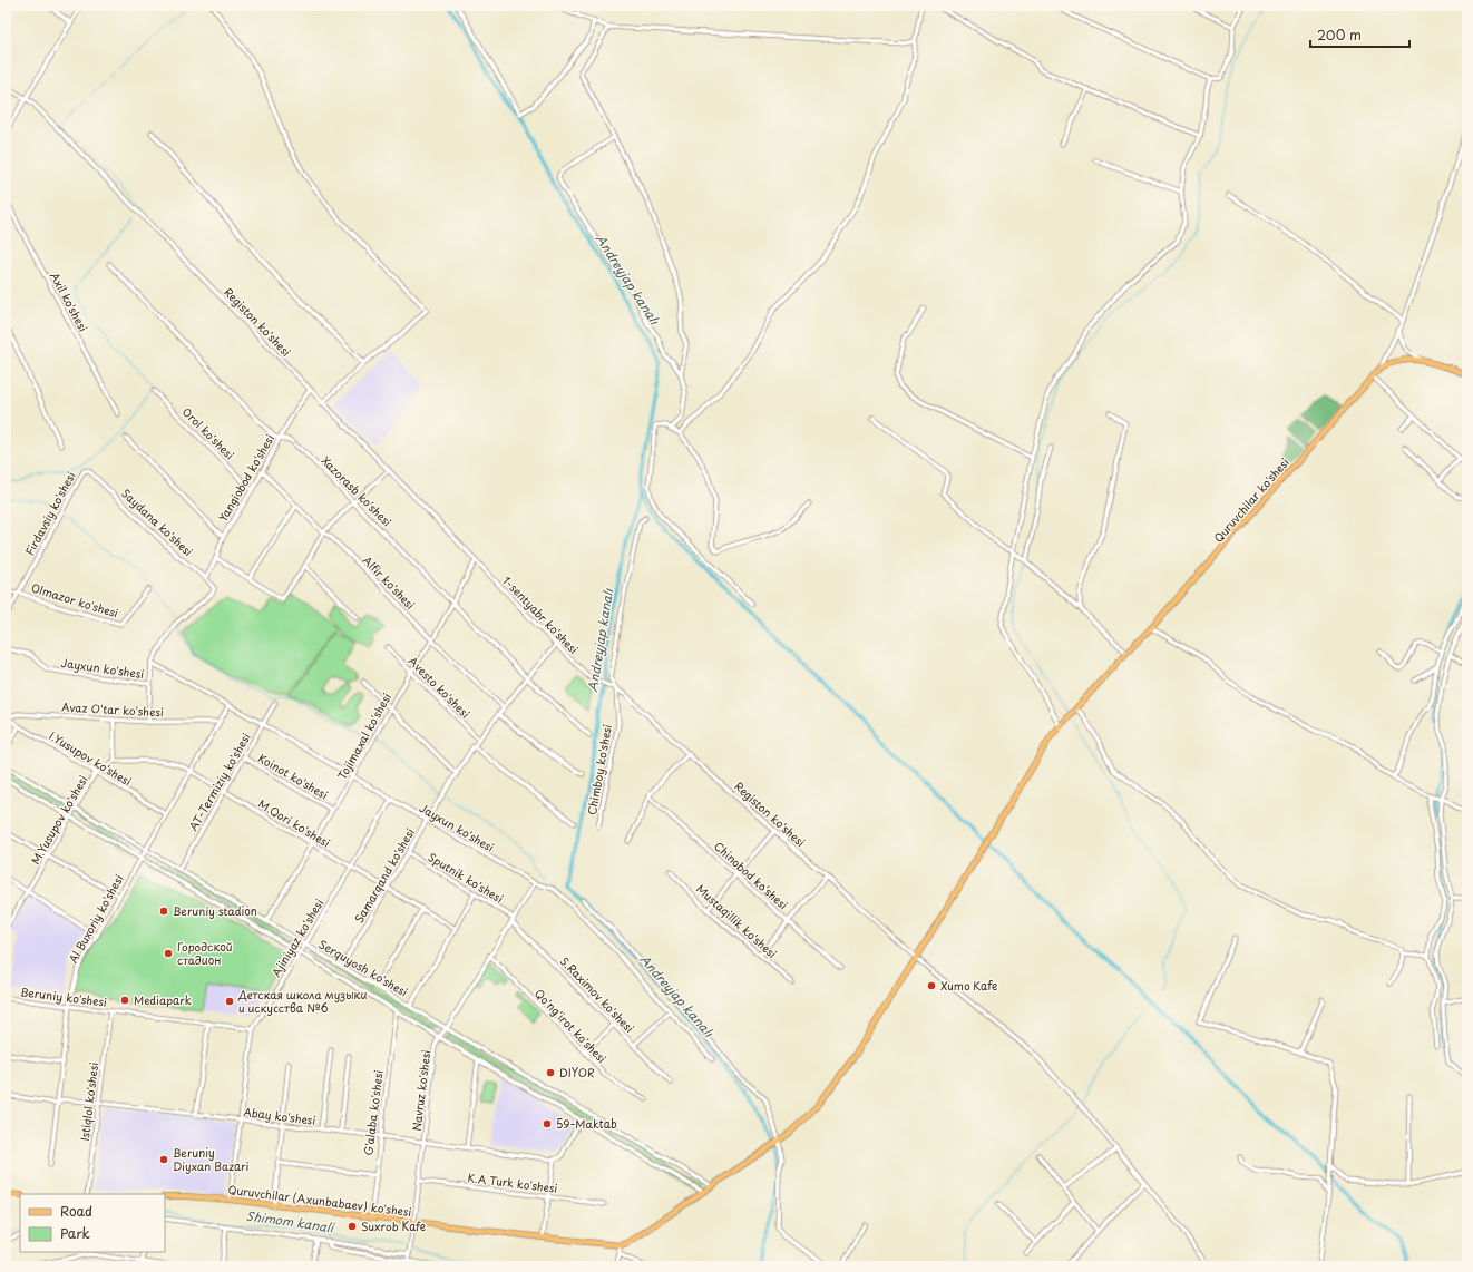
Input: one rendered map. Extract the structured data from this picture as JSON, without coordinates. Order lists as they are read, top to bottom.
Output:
{
  "streets": {
    "main road": ["Quruvchilar ko'shesi", "Quruvchilar (Axunbabaev) ko'shesi"],
    "street": [
      "Axil ko'shesi",
      "Registon ko'shesi",
      "Orol ko'shesi",
      "Yangiobod ko'shesi",
      "Xazorasb ko'shesi",
      "Firdavsiy ko'shesi",
      "Saydana ko'shesi",
      "Alfir ko'shesi",
      "Olmazor ko'shesi",
      "1-sentyabr ko'shesi",
      "Jayxun ko'shesi",
      "Avesto ko'shesi",
      "Avaz O'tar ko'shesi",
      "Tojimaxal ko'shesi",
      "I.Yusupov ko'shesi",
      "Chimboy ko'shesi",
      "Koinot ko'shesi",
      "AT-Termiziy ko'shesi",
      "M.Yusupov ko'shesi",
      "M.Qori ko'shesi",
      "Samarqand ko'shesi",
      "Chinobod ko'shesi",
      "Sputnik ko'shesi",
      "Al Buxoriy ko'shesi",
      "Mustaqillik ko'shesi",
      "Ajiniyaz ko'shesi",
      "Serquyosh ko'shesi",
      "S.Raximov ko'shesi",
      "Beruniy ko'shesi",
      "Qo'ng'irot ko'shesi",
      "Navruz ko'shesi",
      "Istiqlol ko'shesi",
      "G'alaba ko'shesi",
      "Abay ko'shesi",
      "K.A Turk ko'shesi"
    ]
  },
  "crossings": [
    ["Registon ko'shesi", "Yangiobod ko'shesi"],
    ["Registon ko'shesi", "Quruvchilar ko'shesi"],
    ["Registon ko'shesi", "1-sentyabr ko'shesi"],
    ["Registon ko'shesi", "Tojimaxal ko'shesi"],
    ["Registon ko'shesi", "Chimboy ko'shesi"],
    ["Orol ko'shesi", "Yangiobod ko'shesi"],
    ["Yangiobod ko'shesi", "Xazorasb ko'shesi"],
    ["Yangiobod ko'shesi", "Saydana ko'shesi"],
    ["Yangiobod ko'shesi", "Alfir ko'shesi"],
    ["Xazorasb ko'shesi", "Tojimaxal ko'shesi"],
    ["Xazorasb ko'shesi", "Samarqand ko'shesi"],
    ["Quruvchilar ko'shesi", "Serquyosh ko'shesi"],
    ["Firdavsiy ko'shesi", "Saydana ko'shesi"],
    ["Firdavsiy ko'shesi", "Olmazor ko'shesi"],
    ["Saydana ko'shesi", "Jayxun ko'shesi"],
    ["Alfir ko'shesi", "Tojimaxal ko'shesi"],
    ["Alfir ko'shesi", "Samarqand ko'shesi"],
    ["1-sentyabr ko'shesi", "Tojimaxal ko'shesi"],
    ["1-sentyabr ko'shesi", "Samarqand ko'shesi"],
    ["Jayxun ko'shesi", "Tojimaxal ko'shesi"],
    ["Jayxun ko'shesi", "AT-Termiziy ko'shesi"],
    ["Jayxun ko'shesi", "Samarqand ko'shesi"],
    ["Jayxun ko'shesi", "Al Buxoriy ko'shesi"],
    ["Jayxun ko'shesi", "Ajiniyaz ko'shesi"],
    ["Jayxun ko'shesi", "Navruz ko'shesi"],
    ["Avesto ko'shesi", "Tojimaxal ko'shesi"],
    ["Avesto ko'shesi", "Samarqand ko'shesi"],
    ["Avaz O'tar ko'shesi", "I.Yusupov ko'shesi"],
    ["Avaz O'tar ko'shesi", "Al Buxoriy ko'shesi"],
    ["Tojimaxal ko'shesi", "Koinot ko'shesi"],
    ["Tojimaxal ko'shesi", "M.Qori ko'shesi"],
    ["Tojimaxal ko'shesi", "Serquyosh ko'shesi"],
    ["I.Yusupov ko'shesi", "M.Yusupov ko'shesi"],
    ["I.Yusupov ko'shesi", "Al Buxoriy ko'shesi"],
    ["Koinot ko'shesi", "AT-Termiziy ko'shesi"],
    ["AT-Termiziy ko'shesi", "M.Qori ko'shesi"],
    ["AT-Termiziy ko'shesi", "Serquyosh ko'shesi"],
    ["M.Yusupov ko'shesi", "M.Qori ko'shesi"],
    ["M.Yusupov ko'shesi", "Serquyosh ko'shesi"],
    ["M.Qori ko'shesi", "Samarqand ko'shesi"],
    ["M.Qori ko'shesi", "Al Buxoriy ko'shesi"],
    ["M.Qori ko'shesi", "Ajiniyaz ko'shesi"],
    ["Samarqand ko'shesi", "Sputnik ko'shesi"],
    ["Samarqand ko'shesi", "Serquyosh ko'shesi"],
    ["Sputnik ko'shesi", "S.Raximov ko'shesi"],
    ["Sputnik ko'shesi", "Navruz ko'shesi"],
    ["Al Buxoriy ko'shesi", "Serquyosh ko'shesi"],
    ["Al Buxoriy ko'shesi", "Beruniy ko'shesi"],
    ["Al Buxoriy ko'shesi", "Abay ko'shesi"],
    ["Ajiniyaz ko'shesi", "Serquyosh ko'shesi"],
    ["Ajiniyaz ko'shesi", "Beruniy ko'shesi"],
    ["Ajiniyaz ko'shesi", "Abay ko'shesi"],
    ["Ajiniyaz ko'shesi", "Quruvchilar (Axunbabaev) ko'shesi"],
    ["Serquyosh ko'shesi", "Navruz ko'shesi"],
    ["Serquyosh ko'shesi", "G'alaba ko'shesi"],
    ["S.Raximov ko'shesi", "Navruz ko'shesi"],
    ["Beruniy ko'shesi", "Istiqlol ko'shesi"],
    ["Qo'ng'irot ko'shesi", "Navruz ko'shesi"],
    ["Navruz ko'shesi", "Abay ko'shesi"],
    ["Navruz ko'shesi", "K.A Turk ko'shesi"],
    ["Navruz ko'shesi", "Quruvchilar (Axunbabaev) ko'shesi"],
    ["Istiqlol ko'shesi", "Abay ko'shesi"],
    ["G'alaba ko'shesi", "Abay ko'shesi"],
    ["G'alaba ko'shesi", "Quruvchilar (Axunbabaev) ko'shesi"]
  ],
  "water": ["Andreyjap kanalı", "Shimom kanali"],
  "places": [
    "Beruniy stadion",
    "Городской стадион",
    "Xumo Kafe",
    "Mediapark",
    "Детская школа музыки и искусства №6",
    "DIYOR",
    "59-Maktab",
    "Beruniy Diyxan Bazari",
    "Suxrob Kafe"
  ],
  "legend": ["Road", "Park"],
  "scale_bar": "200 m"
}
